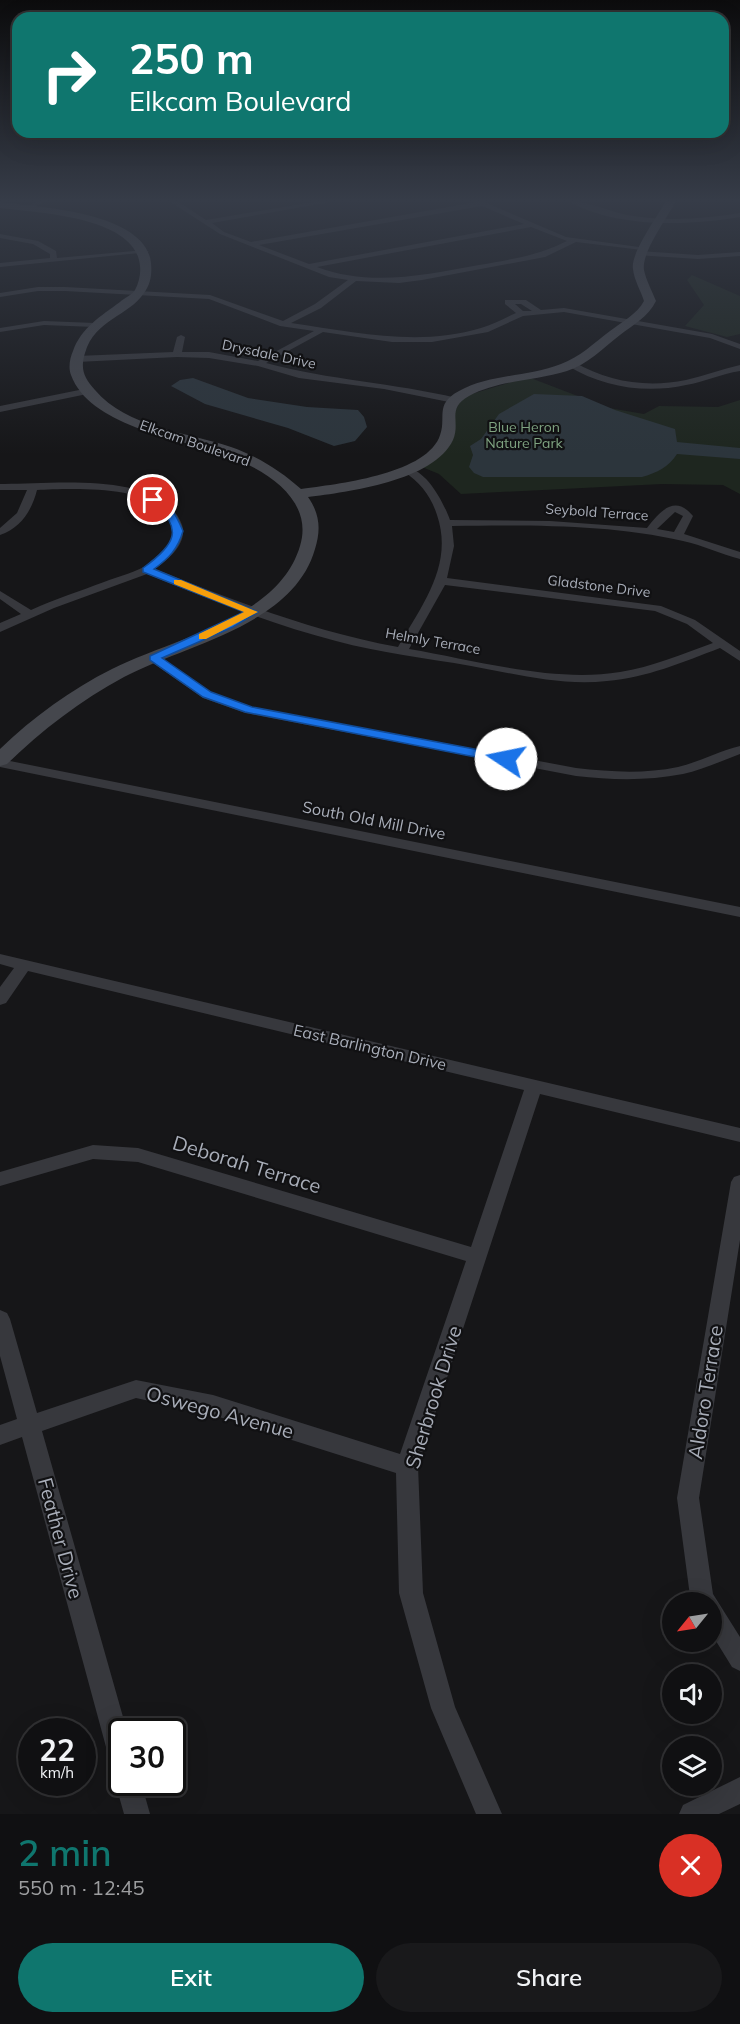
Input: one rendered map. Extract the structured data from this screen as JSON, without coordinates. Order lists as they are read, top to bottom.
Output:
{
  "streets": {
    "street": [
      "Drysdale Drive",
      "Elkcam Boulevard",
      "Seybold Terrace",
      "Gladstone Drive",
      "Helmly Terrace",
      "South Old Mill Drive",
      "East Barlington Drive",
      "Deborah Terrace",
      "Aldoro Terrace",
      "Sherbrook Drive",
      "Oswego Avenue",
      "Feather Drive"
    ]
  },
  "crossings": [
    ["Drysdale Drive", "Elkcam Boulevard"],
    ["Elkcam Boulevard", "Helmly Terrace"],
    ["Elkcam Boulevard", "South Old Mill Drive"],
    ["Gladstone Drive", "Helmly Terrace"],
    ["East Barlington Drive", "Sherbrook Drive"],
    ["Deborah Terrace", "Sherbrook Drive"],
    ["Sherbrook Drive", "Oswego Avenue"],
    ["Oswego Avenue", "Feather Drive"]
  ],
  "parks": ["Blue Heron Nature Park"],
  "north": "bottom left",
  "page": {
    "turn": ["250 m", "Elkcam Boulevard"],
    "speed": "22 km/h",
    "limit": "30",
    "heading": ["2 min", "550 m · 12:45"],
    "buttons": ["Exit", "Share"]
  }
}
